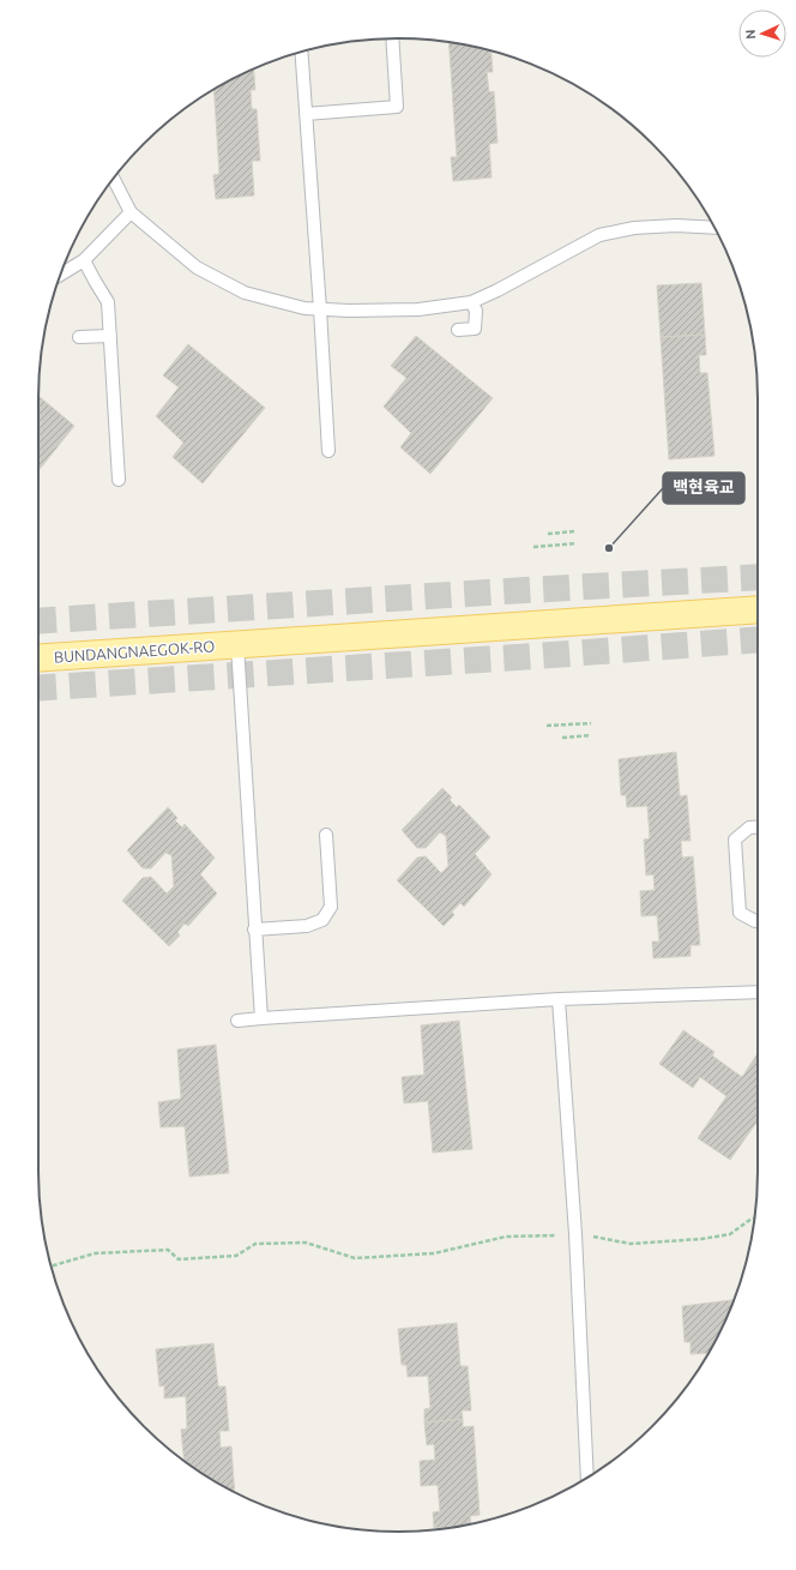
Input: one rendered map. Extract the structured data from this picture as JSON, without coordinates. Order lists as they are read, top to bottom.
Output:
{
  "streets": {
    "main road": ["BUNDANGNAEGOK-RO"]
  },
  "places": ["백현육교"],
  "north": "left"
}
